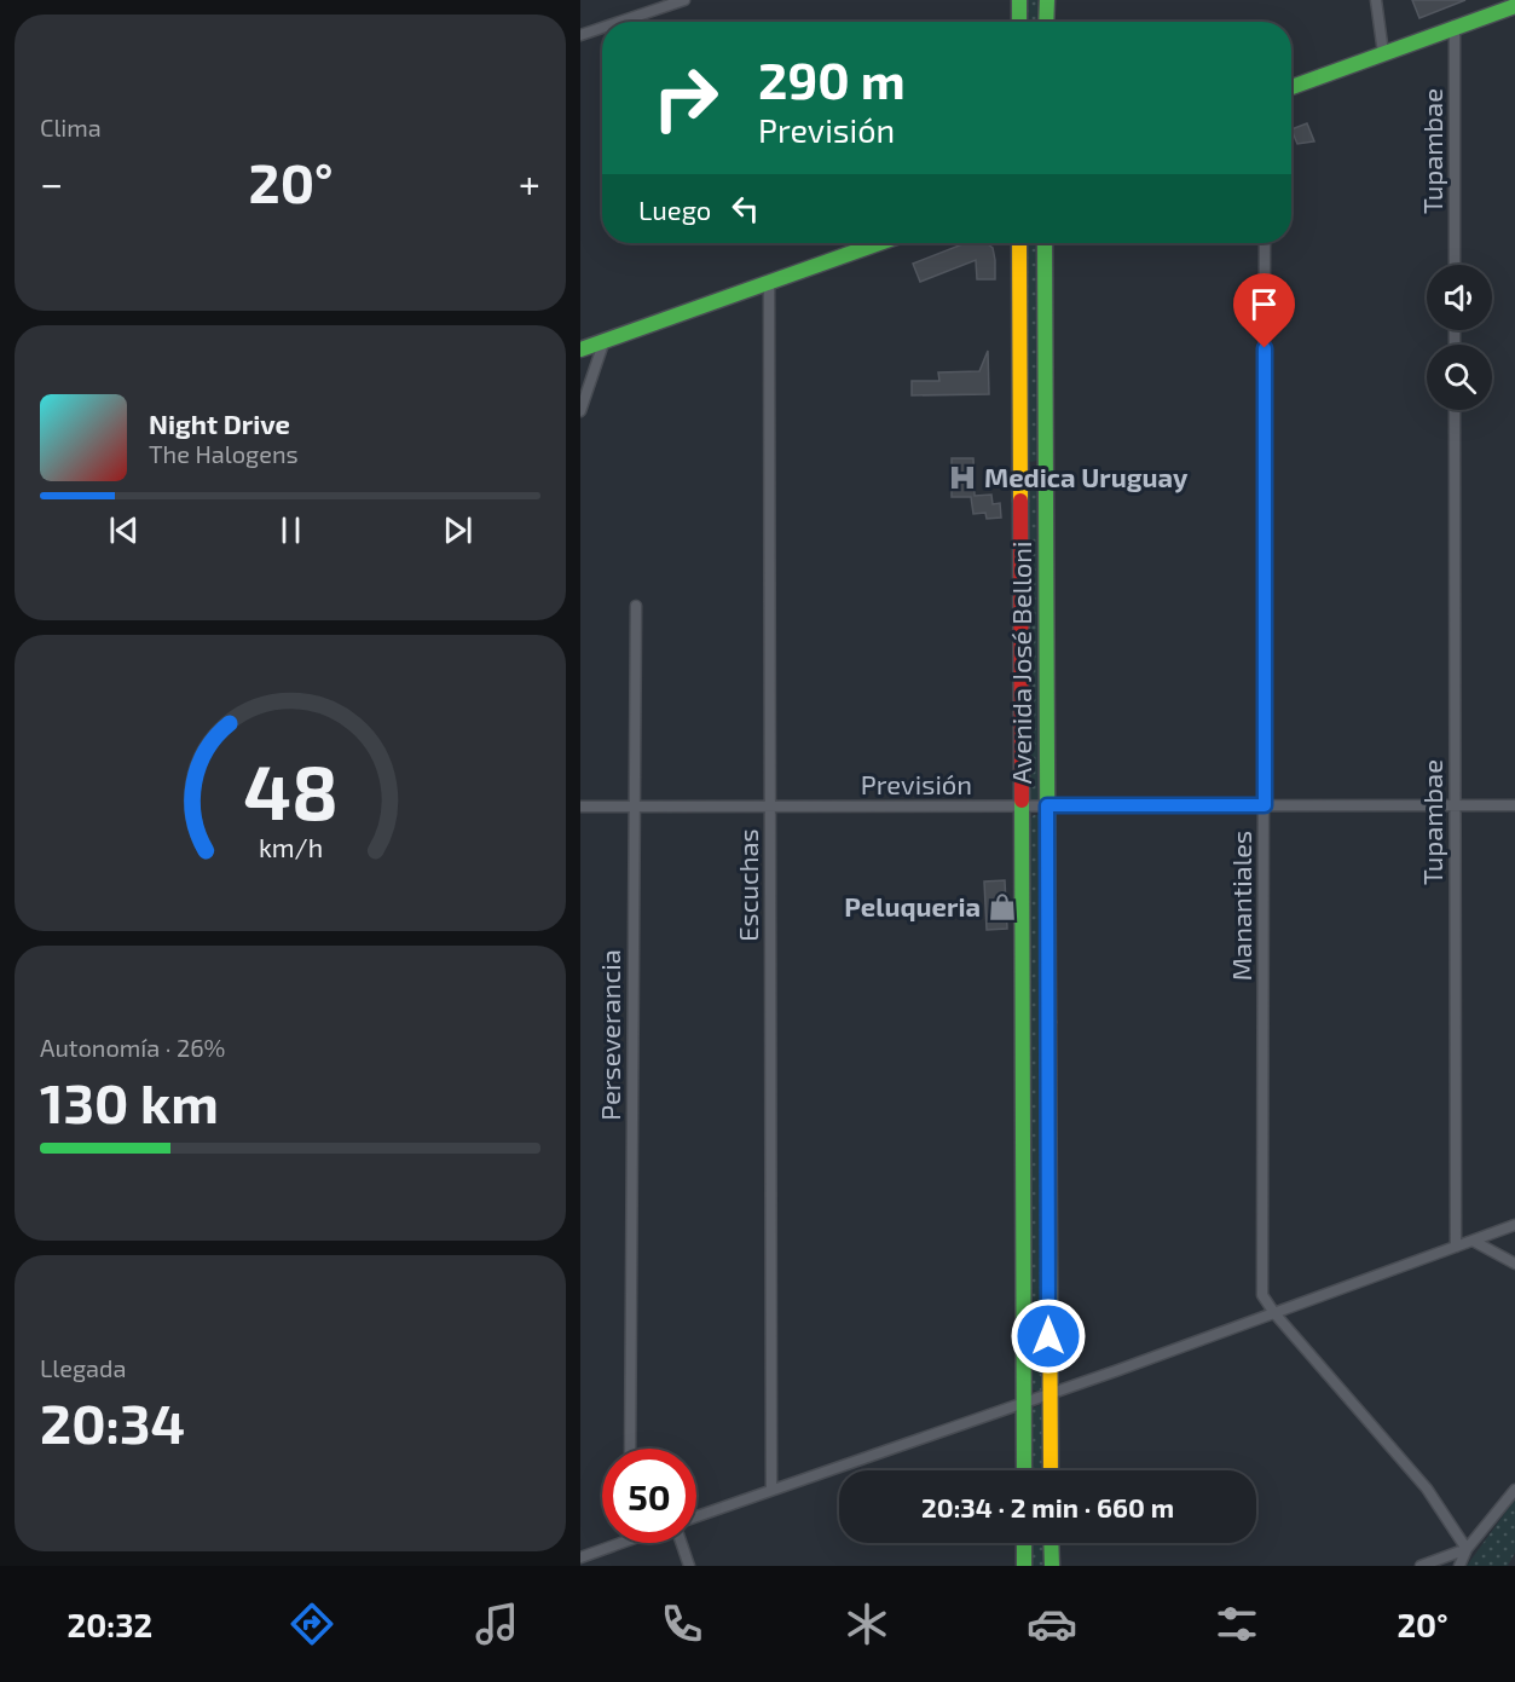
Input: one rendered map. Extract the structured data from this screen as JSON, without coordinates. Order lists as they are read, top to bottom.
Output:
{
  "streets": {
    "main road": ["Avenida José Belloni"],
    "street": [
      "Tupambae",
      "Previsión",
      "Escuchas",
      "Manantiales",
      "Perseverancia"
    ]
  },
  "crossings": [
    ["Tupambae", "Previsión"],
    ["Avenida José Belloni", "Previsión"],
    ["Previsión", "Escuchas"],
    ["Previsión", "Manantiales"],
    ["Previsión", "Perseverancia"]
  ],
  "places": {
    "hospital": ["Medica Uruguay"],
    "shop": ["Peluqueria"]
  },
  "page": {
    "tile": [
      "Clima",
      ["Autonomía · 26%", "130 km"],
      ["Llegada", "20:34"]
    ],
    "turn": ["290 m", "Previsión"],
    "heat": ["−", "20°", "+"],
    "then": "Luego",
    "song": ["Night Drive", "The Halogens"],
    "limit": "50",
    "trip": "20:34 · 2 min · 660 m",
    "tabs": ["20:32", "20°"],
    "gauge": ["48", "km/h"]
  }
}
